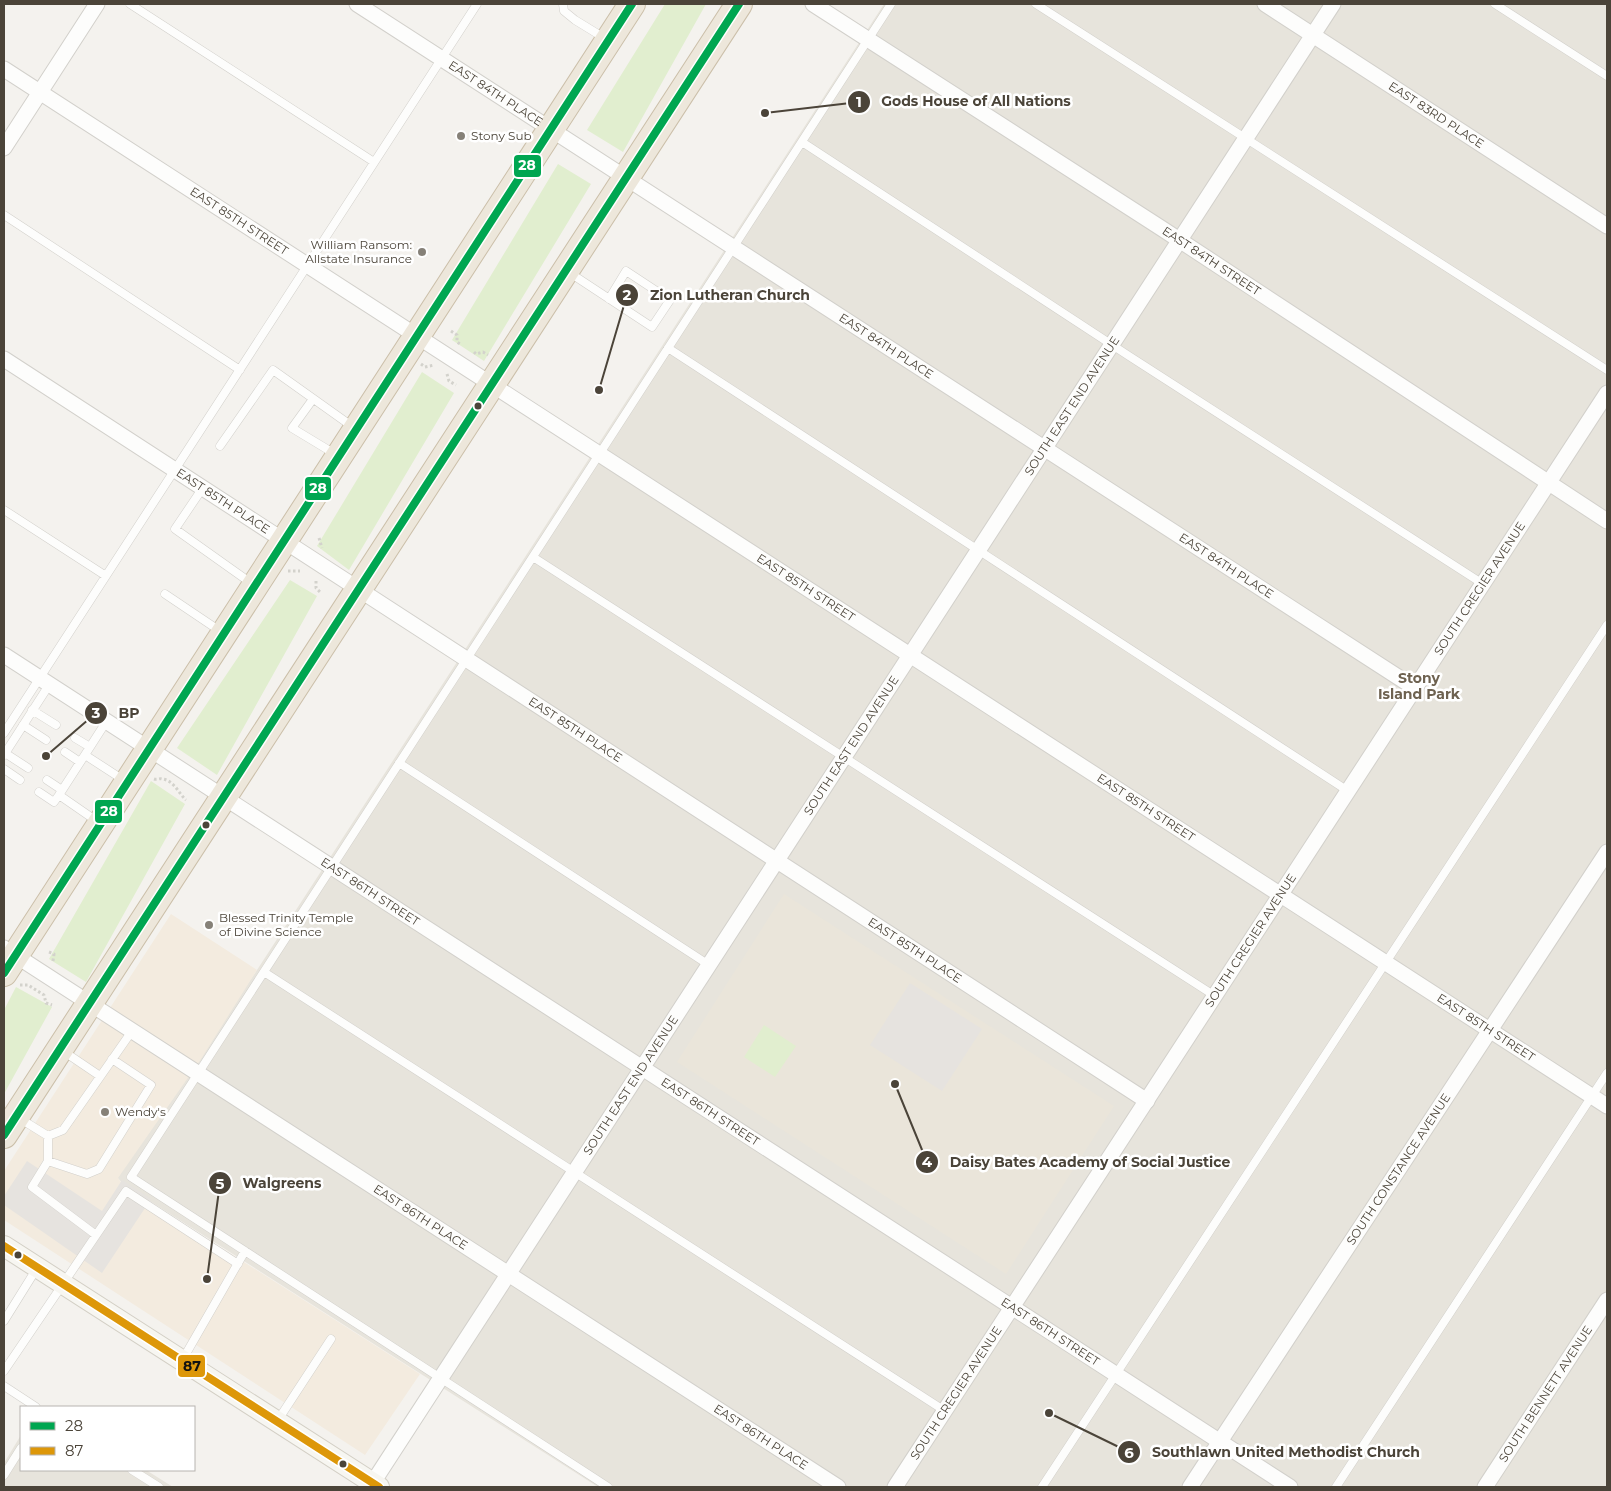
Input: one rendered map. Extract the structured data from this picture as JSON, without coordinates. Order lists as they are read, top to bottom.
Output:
{
  "streets": {
    "street": [
      "EAST 84TH PLACE",
      "EAST 83RD PLACE",
      "EAST 85TH STREET",
      "EAST 84TH STREET",
      "SOUTH EAST END AVENUE",
      "EAST 85TH PLACE",
      "SOUTH CREGIER AVENUE",
      "EAST 86TH STREET",
      "SOUTH CONSTANCE AVENUE",
      "EAST 86TH PLACE",
      "SOUTH BENNETT AVENUE"
    ]
  },
  "crossings": [
    ["EAST 84TH PLACE", "SOUTH EAST END AVENUE"],
    ["EAST 84TH PLACE", "SOUTH CREGIER AVENUE"],
    ["EAST 83RD PLACE", "SOUTH EAST END AVENUE"],
    ["EAST 85TH STREET", "SOUTH EAST END AVENUE"],
    ["EAST 85TH STREET", "SOUTH CREGIER AVENUE"],
    ["EAST 85TH STREET", "SOUTH CONSTANCE AVENUE"],
    ["EAST 84TH STREET", "SOUTH EAST END AVENUE"],
    ["EAST 84TH STREET", "SOUTH CREGIER AVENUE"],
    ["SOUTH EAST END AVENUE", "EAST 85TH PLACE"],
    ["SOUTH EAST END AVENUE", "EAST 86TH STREET"],
    ["SOUTH EAST END AVENUE", "EAST 86TH PLACE"],
    ["EAST 85TH PLACE", "SOUTH CREGIER AVENUE"],
    ["SOUTH CREGIER AVENUE", "EAST 86TH STREET"],
    ["EAST 86TH STREET", "SOUTH CONSTANCE AVENUE"]
  ],
  "districts": ["Stony Island Park"],
  "places": [
    "Gods House of All Nations",
    "Stony Sub",
    "William Ransom: Allstate Insurance",
    "Zion Lutheran Church",
    "BP",
    "Blessed Trinity Temple of Divine Science",
    "Daisy Bates Academy of Social Justice",
    "Wendy's",
    "Walgreens",
    "Southlawn United Methodist Church"
  ],
  "lines": ["transit line 28", "transit line 87"],
  "legend": ["28", "87"]
}
